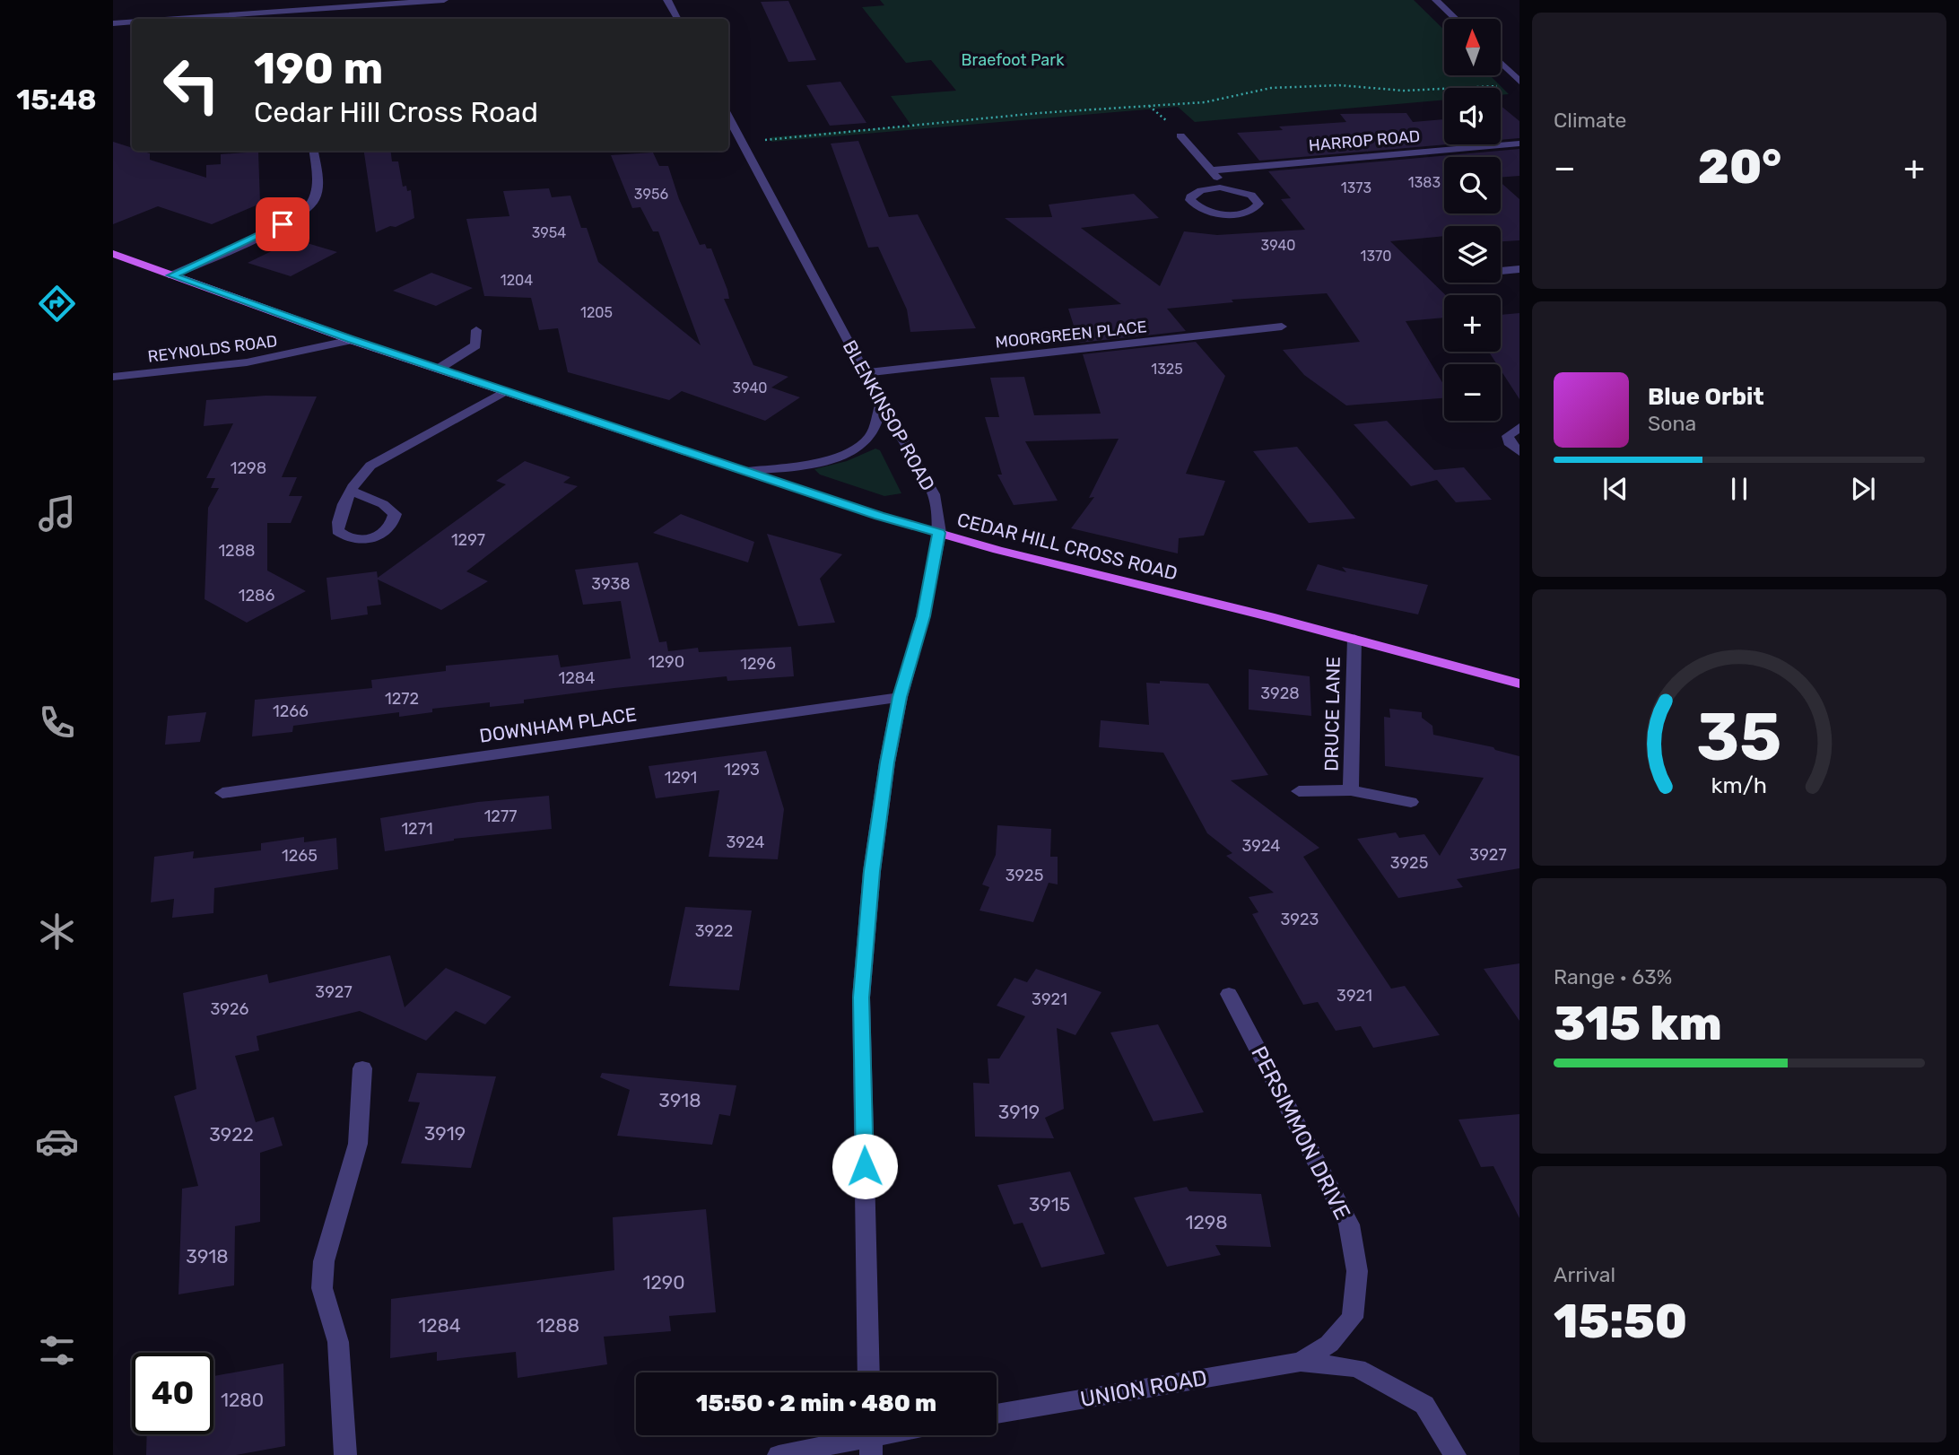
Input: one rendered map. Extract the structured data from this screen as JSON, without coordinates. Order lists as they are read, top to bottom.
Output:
{
  "streets": {
    "main road": ["CEDAR HILL CROSS ROAD"],
    "street": [
      "HARROP ROAD",
      "MOORGREEN PLACE",
      "REYNOLDS ROAD",
      "BLENKINSOP ROAD",
      "DRUCE LANE",
      "DOWNHAM PLACE",
      "PERSIMMON DRIVE",
      "UNION ROAD"
    ]
  },
  "crossings": [
    ["MOORGREEN PLACE", "BLENKINSOP ROAD"],
    ["REYNOLDS ROAD", "CEDAR HILL CROSS ROAD"],
    ["BLENKINSOP ROAD", "CEDAR HILL CROSS ROAD"],
    ["BLENKINSOP ROAD", "DOWNHAM PLACE"],
    ["CEDAR HILL CROSS ROAD", "DRUCE LANE"],
    ["PERSIMMON DRIVE", "UNION ROAD"]
  ],
  "parks": ["Braefoot Park"],
  "house_numbers": [
    "1383",
    "1373",
    "3956",
    "3954",
    "3940",
    "1370",
    "1204",
    "1205",
    "1325",
    "3940",
    "1298",
    "1297",
    "1288",
    "3938",
    "1286",
    "1290",
    "1296",
    "1284",
    "3928",
    "1272",
    "1266",
    "1293",
    "1291",
    "1277",
    "1271",
    "3924",
    "3924",
    "3927",
    "1265",
    "3925",
    "3925",
    "3923",
    "3922",
    "3927",
    "3921",
    "3921",
    "3926",
    "3918",
    "3919",
    "3919",
    "3922",
    "3915",
    "1298",
    "3918",
    "1290",
    "1284",
    "1288",
    "1280"
  ],
  "north": "top",
  "page": {
    "tabs": "15:48",
    "tile": [
      "Climate",
      ["Range · 63%", "315 km"],
      ["Arrival", "15:50"]
    ],
    "map_buttons": ["+", "−"],
    "turn": ["190 m", "Cedar Hill Cross Road"],
    "heat": ["−", "20°", "+"],
    "song": ["Blue Orbit", "Sona"],
    "limit": "40",
    "trip": "15:50 · 2 min · 480 m",
    "gauge": ["35", "km/h"]
  }
}
